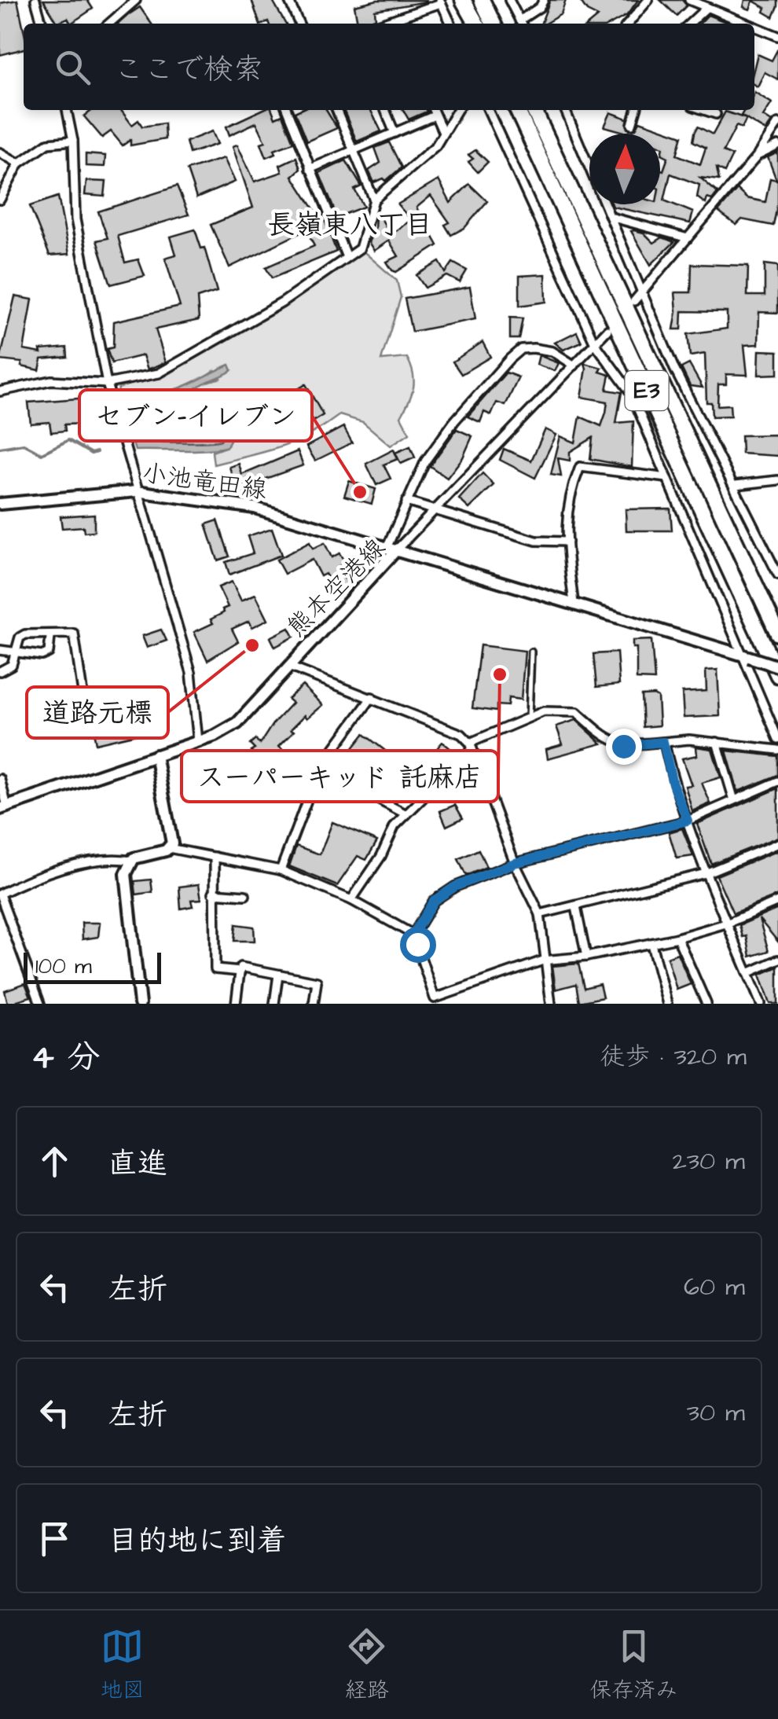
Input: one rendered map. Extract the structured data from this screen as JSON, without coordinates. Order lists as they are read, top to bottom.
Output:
{
  "streets": {
    "highway": ["E3"],
    "main road": ["小池竜田線", "熊本空港線"]
  },
  "crossings": [
    ["小池竜田線", "熊本空港線"]
  ],
  "districts": ["長嶺東八丁目"],
  "places": ["セブン-イレブン", "道路元標", "スーパーキッド 託麻店"],
  "scale_bar": "100 m",
  "north": "top",
  "page": {
    "search": "ここで検索",
    "scale": "100 m",
    "heading": ["4 分", "徒歩 · 320 m"],
    "list": [
      ["直進", "230 m"],
      ["左折", "60 m"],
      ["左折", "30 m"],
      "目的地に到着"
    ],
    "nav": ["地図", "経路", "保存済み"]
  }
}
